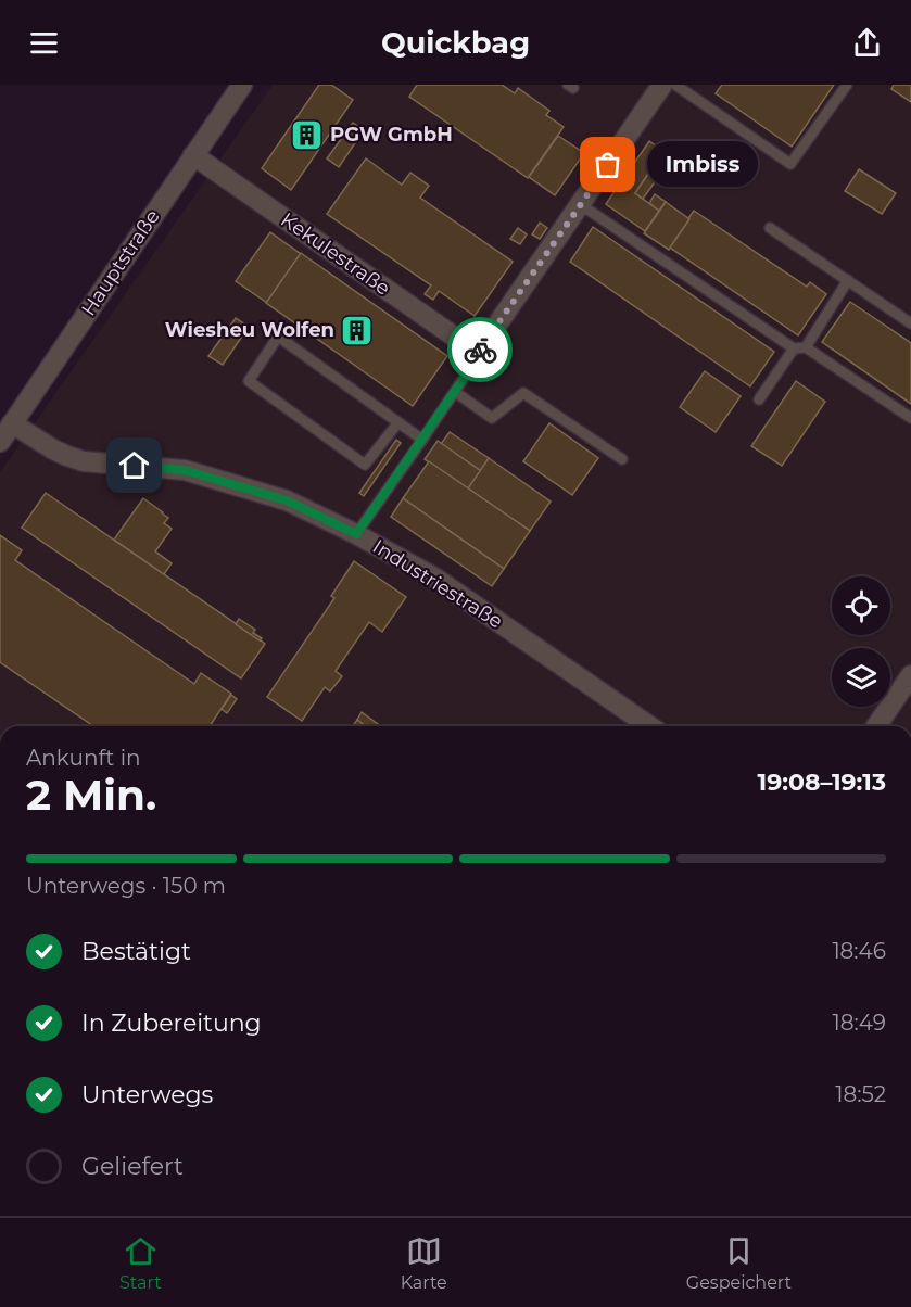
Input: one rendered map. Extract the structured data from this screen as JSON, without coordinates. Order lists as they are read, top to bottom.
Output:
{
  "streets": {
    "street": ["Kekulestraße", "Hauptstraße", "Industriestraße"]
  },
  "crossings": [
    ["Kekulestraße", "Hauptstraße"],
    ["Hauptstraße", "Industriestraße"]
  ],
  "places": {
    "building": ["PGW GmbH", "Wiesheu Wolfen"],
    "other": ["Imbiss"]
  },
  "page": {
    "header": "Quickbag",
    "bubble": "Imbiss",
    "heading": ["2 Min.", "Ankunft in", "19:08–19:13"],
    "bar": "Unterwegs · 150 m",
    "list": [
      ["Bestätigt", "18:46"],
      ["In Zubereitung", "18:49"],
      ["Unterwegs", "18:52"],
      "Geliefert"
    ],
    "tabs": ["Start", "Karte", "Gespeichert"]
  }
}
